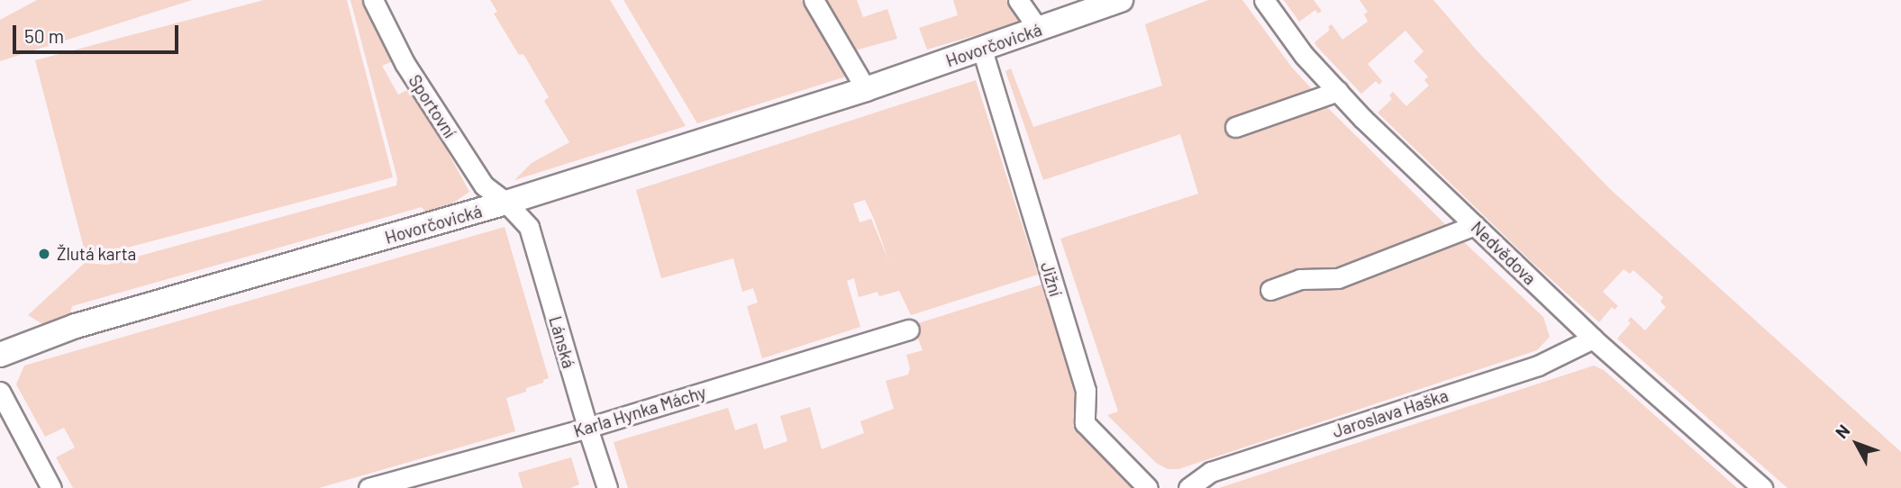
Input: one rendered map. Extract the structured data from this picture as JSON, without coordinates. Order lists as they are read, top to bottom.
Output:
{
  "streets": {
    "street": [
      "Hovorčovická",
      "Sportovní",
      "Nedvědova",
      "Jižní",
      "Lánská",
      "Karla Hynka Máchy",
      "Jaroslava Haška"
    ]
  },
  "crossings": [
    ["Hovorčovická", "Sportovní"],
    ["Hovorčovická", "Jižní"],
    ["Hovorčovická", "Lánská"],
    ["Sportovní", "Lánská"],
    ["Nedvědova", "Jaroslava Haška"],
    ["Lánská", "Karla Hynka Máchy"]
  ],
  "places": ["Žlutá karta"],
  "scale_bar": "50 m",
  "north": "top left"
}
